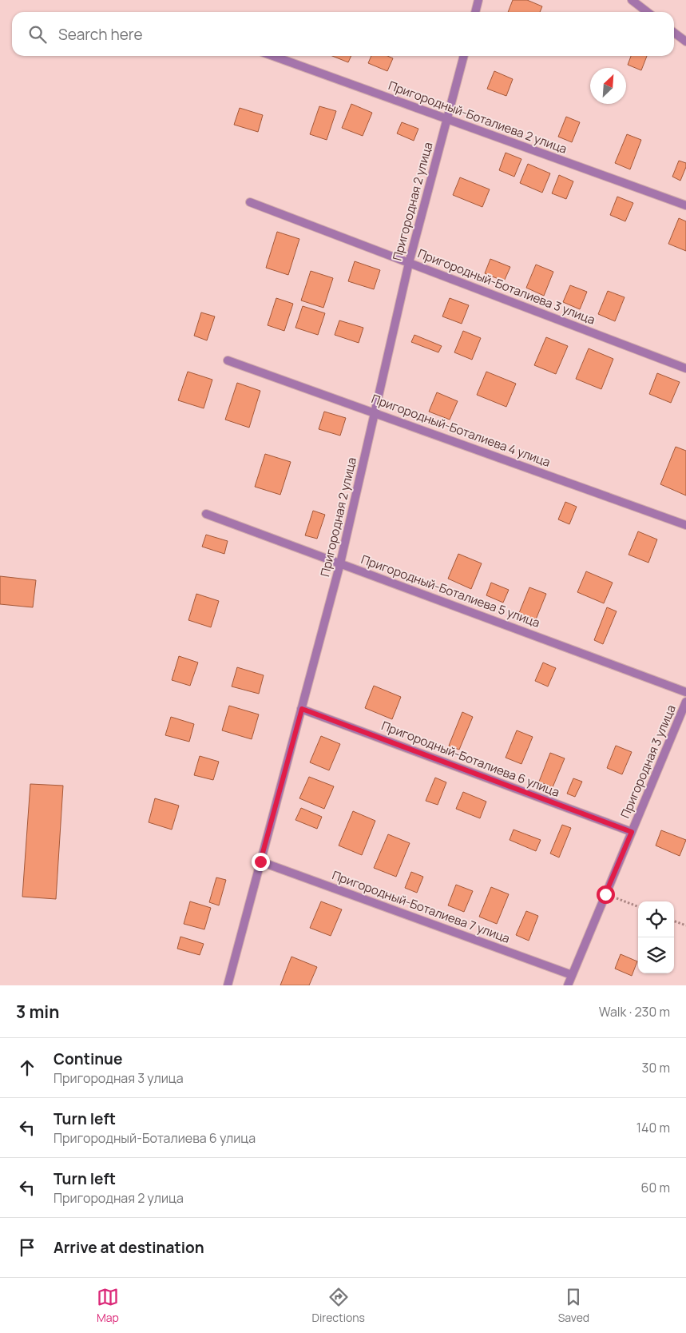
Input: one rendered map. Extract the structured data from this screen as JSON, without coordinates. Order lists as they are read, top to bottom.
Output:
{
  "streets": {
    "street": [
      "Пригородный-Боталиева 2 улица",
      "Пригородная 2 улица",
      "Пригородный-Боталиева 3 улица",
      "Пригородный-Боталиева 4 улица",
      "Пригородный-Боталиева 5 улица",
      "Пригородный-Боталиева 6 улица",
      "Пригородная 3 улица",
      "Пригородный-Боталиева 7 улица"
    ]
  },
  "crossings": [
    ["Пригородный-Боталиева 2 улица", "Пригородная 2 улица"],
    ["Пригородная 2 улица", "Пригородный-Боталиева 3 улица"],
    ["Пригородная 2 улица", "Пригородный-Боталиева 4 улица"],
    ["Пригородная 2 улица", "Пригородный-Боталиева 5 улица"],
    ["Пригородная 2 улица", "Пригородный-Боталиева 6 улица"],
    ["Пригородная 2 улица", "Пригородный-Боталиева 7 улица"],
    ["Пригородный-Боталиева 6 улица", "Пригородная 3 улица"],
    ["Пригородная 3 улица", "Пригородный-Боталиева 7 улица"]
  ],
  "north": "top right",
  "page": {
    "search": "Search here",
    "heading": ["3 min", "Walk · 230 m"],
    "list": [
      ["Continue", "Пригородная 3 улица", "30 m"],
      ["Turn left", "Пригородный-Боталиева 6 улица", "140 m"],
      ["Turn left", "Пригородная 2 улица", "60 m"],
      "Arrive at destination"
    ],
    "nav": ["Map", "Directions", "Saved"]
  }
}
